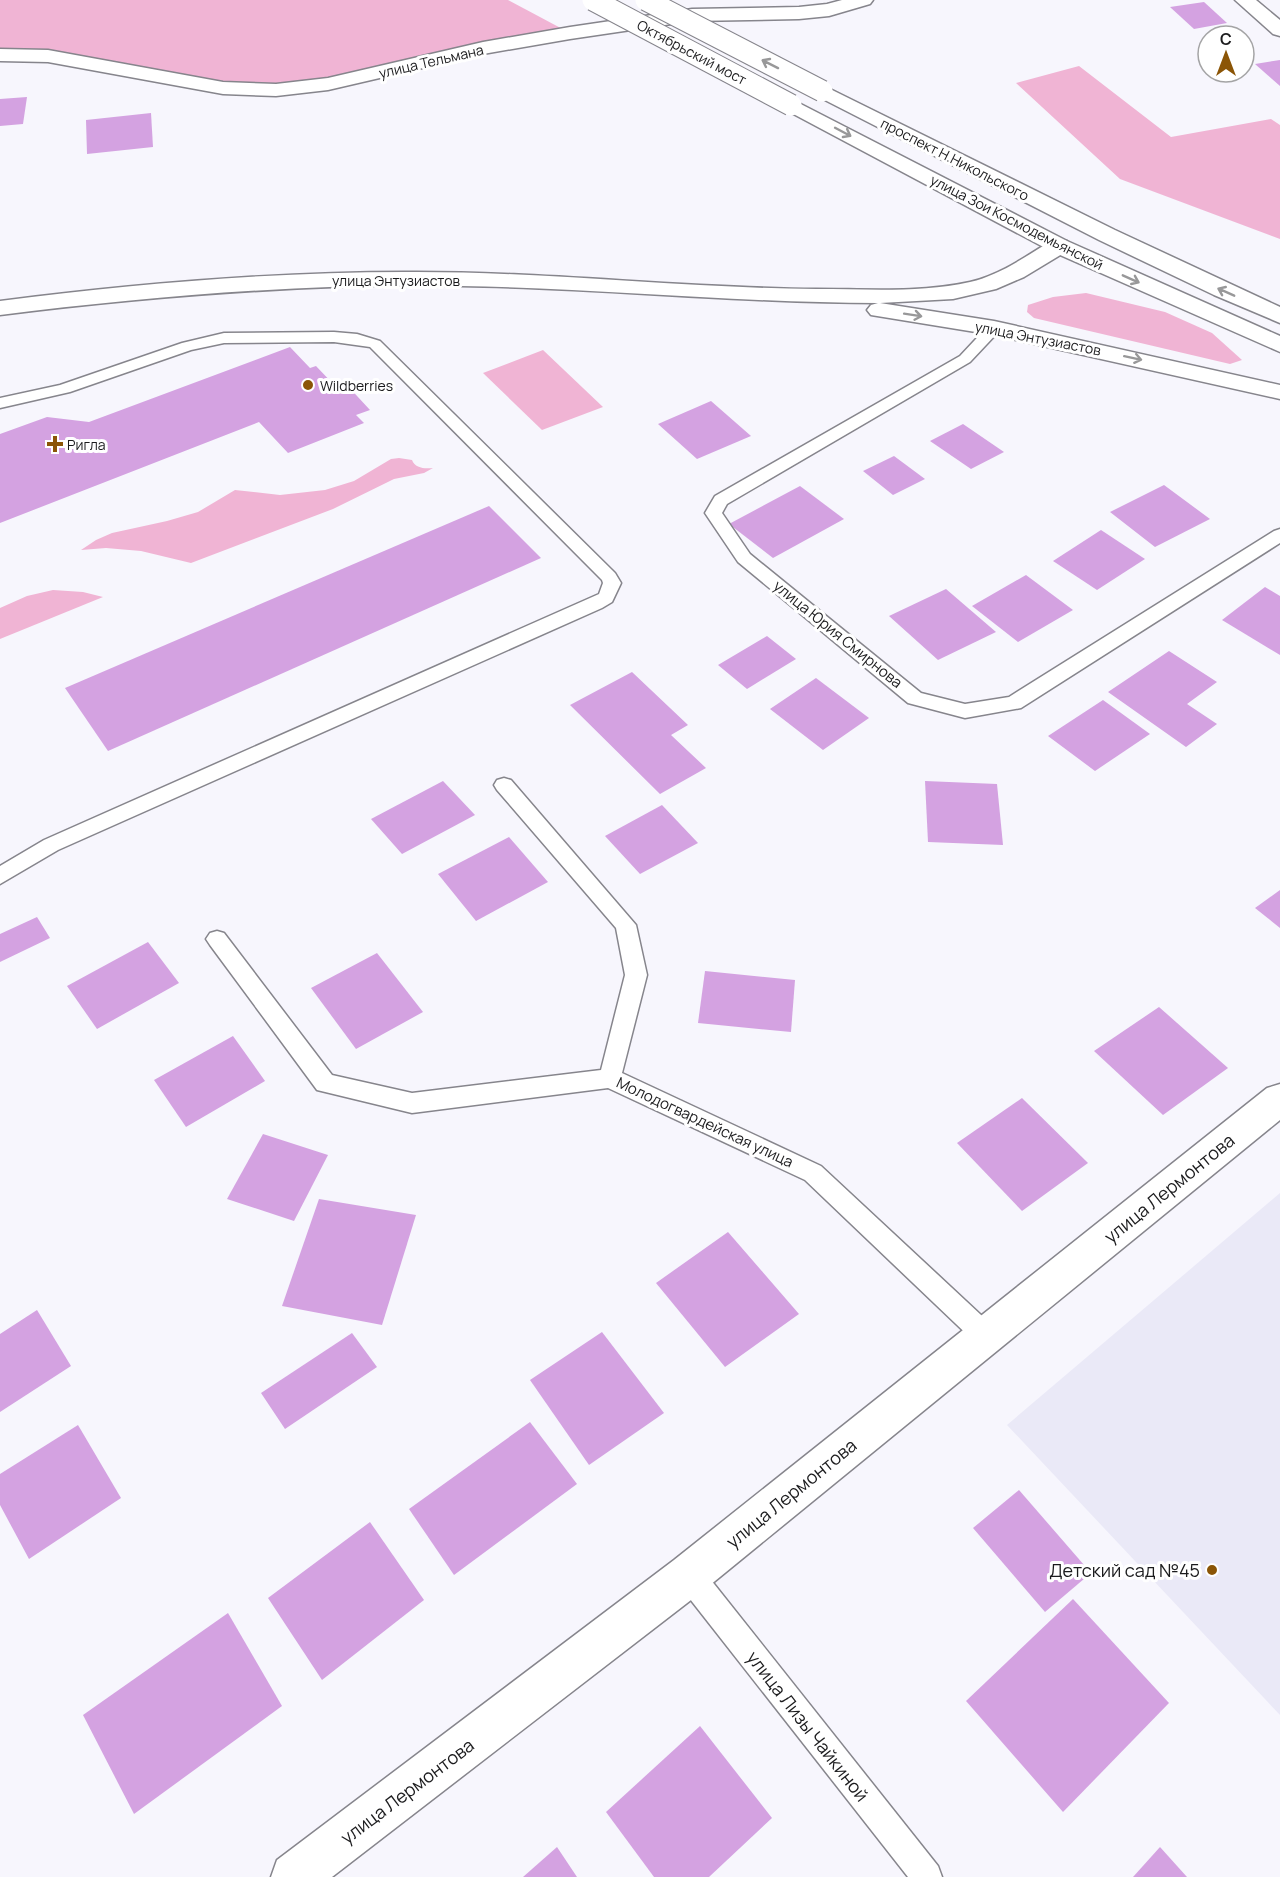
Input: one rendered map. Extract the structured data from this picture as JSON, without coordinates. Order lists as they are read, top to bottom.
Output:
{
  "streets": {
    "main road": [
      "Октябрьский мост",
      "улица Тельмана",
      "проспект Н.Никольского",
      "улица Зои Космодемьянской",
      "улица Энтузиастов",
      "улица Лермонтова"
    ],
    "lane": ["улица Юрия Смирнова", "Молодогвардейская улица", "улица Лизы Чайкиной"]
  },
  "crossings": [
    ["Октябрьский мост", "проспект Н.Никольского"],
    ["Октябрьский мост", "улица Зои Космодемьянской"],
    ["проспект Н.Никольского", "улица Зои Космодемьянской"],
    ["проспект Н.Никольского", "улица Энтузиастов"],
    ["улица Зои Космодемьянской", "улица Энтузиастов"],
    ["улица Энтузиастов", "улица Юрия Смирнова"],
    ["Молодогвардейская улица", "улица Лермонтова"],
    ["улица Лермонтова", "улица Лизы Чайкиной"]
  ],
  "places": {
    "other": ["Wildberries", "Детский сад №45"],
    "health": ["Ригла"]
  },
  "north": "top"
}
